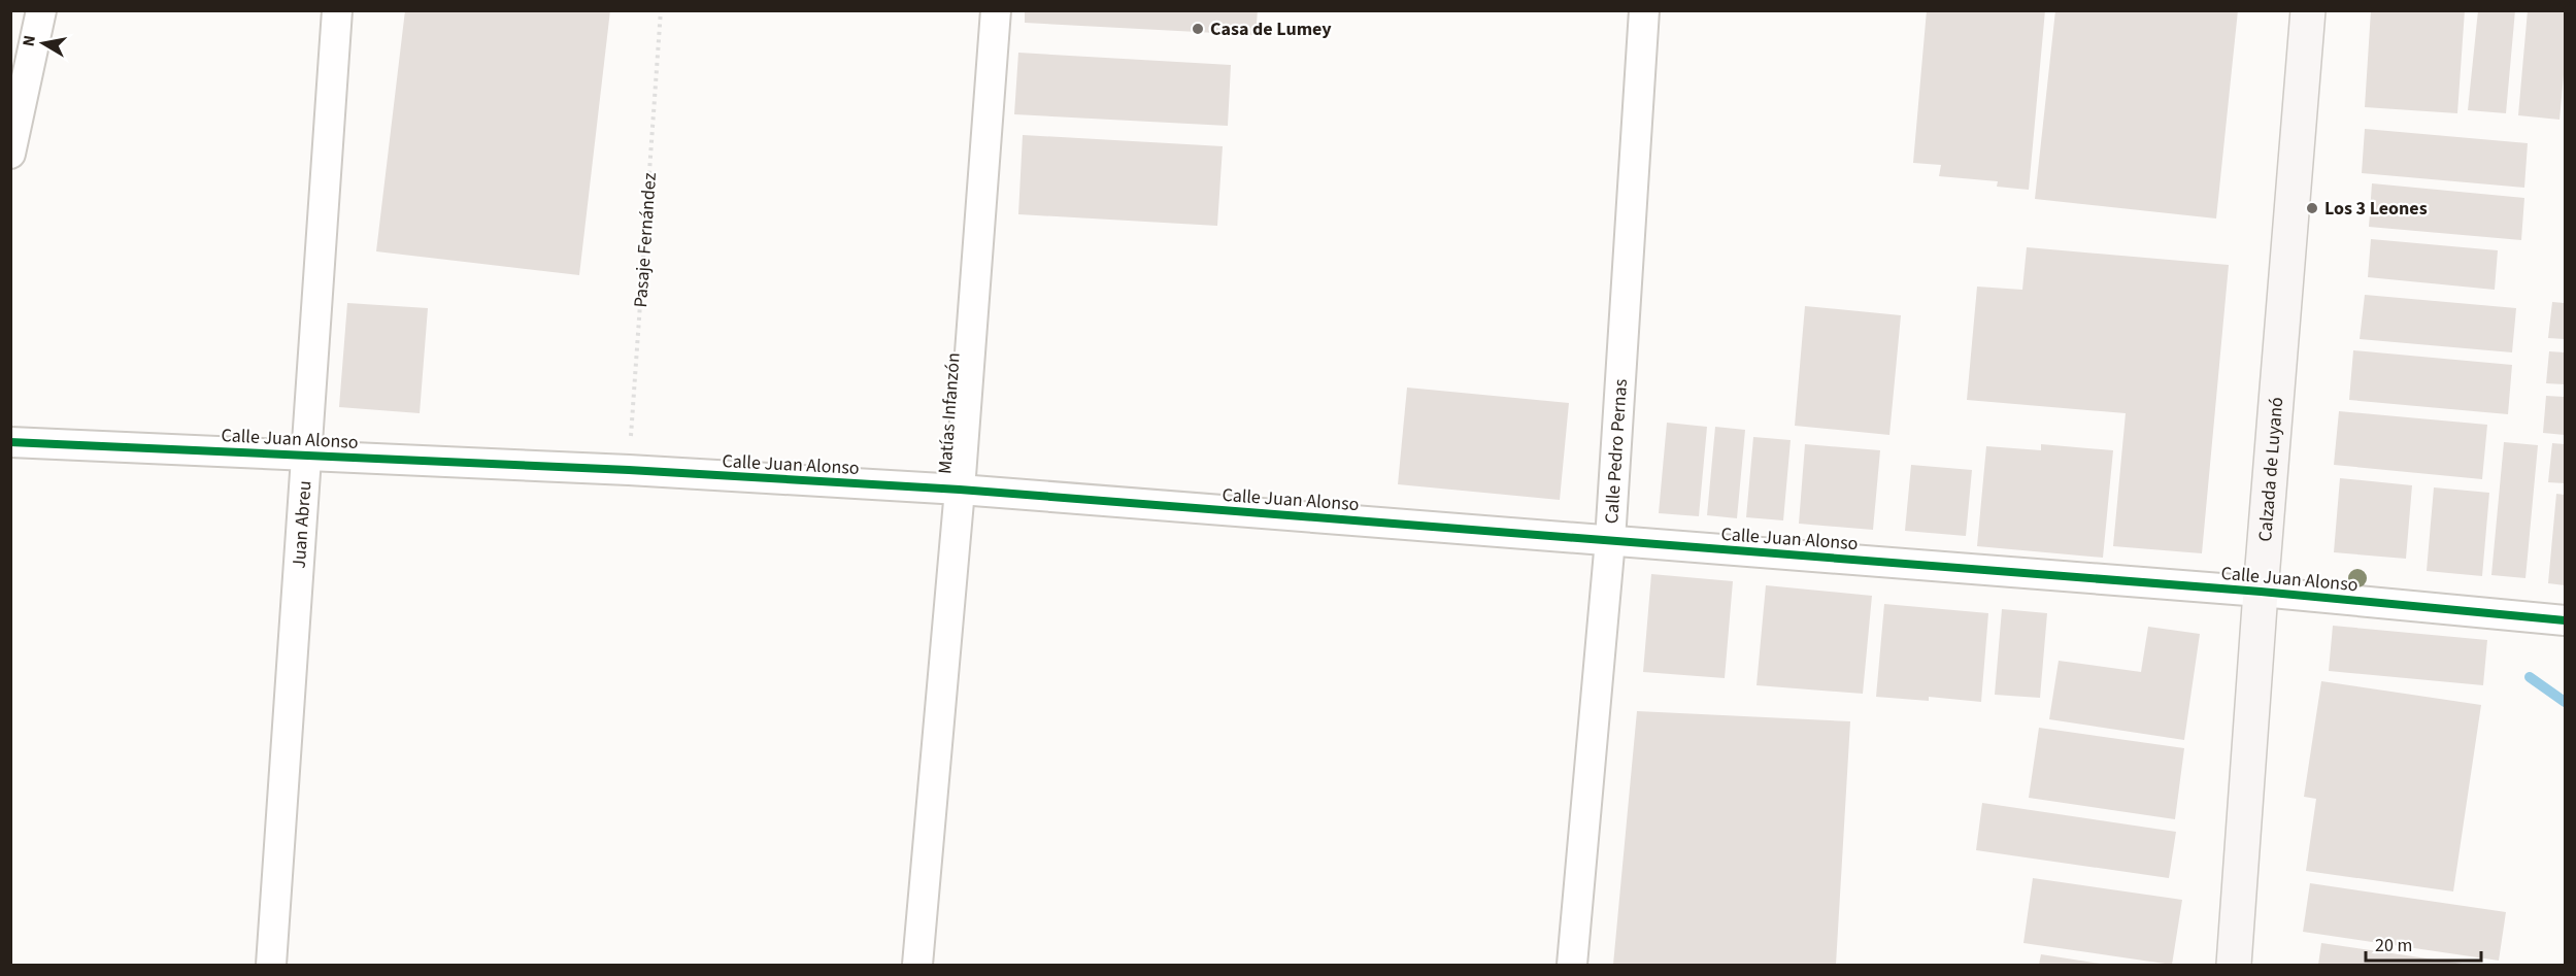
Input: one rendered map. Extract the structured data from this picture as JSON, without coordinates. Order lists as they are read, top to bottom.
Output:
{
  "streets": {
    "main road": ["Calzada de Luyanó"],
    "street": [
      "Matías Infanzón",
      "Calle Juan Alonso",
      "Calle Pedro Pernas",
      "Juan Abreu"
    ],
    "path": ["Pasaje Fernández"]
  },
  "crossings": [
    ["Pasaje Fernández", "Calle Juan Alonso"],
    ["Matías Infanzón", "Calle Juan Alonso"],
    ["Calle Juan Alonso", "Calle Pedro Pernas"],
    ["Calle Juan Alonso", "Calzada de Luyanó"],
    ["Calle Juan Alonso", "Juan Abreu"]
  ],
  "places": ["Casa de Lumey", "Los 3 Leones"],
  "scale_bar": "20 m",
  "north": "left"
}
